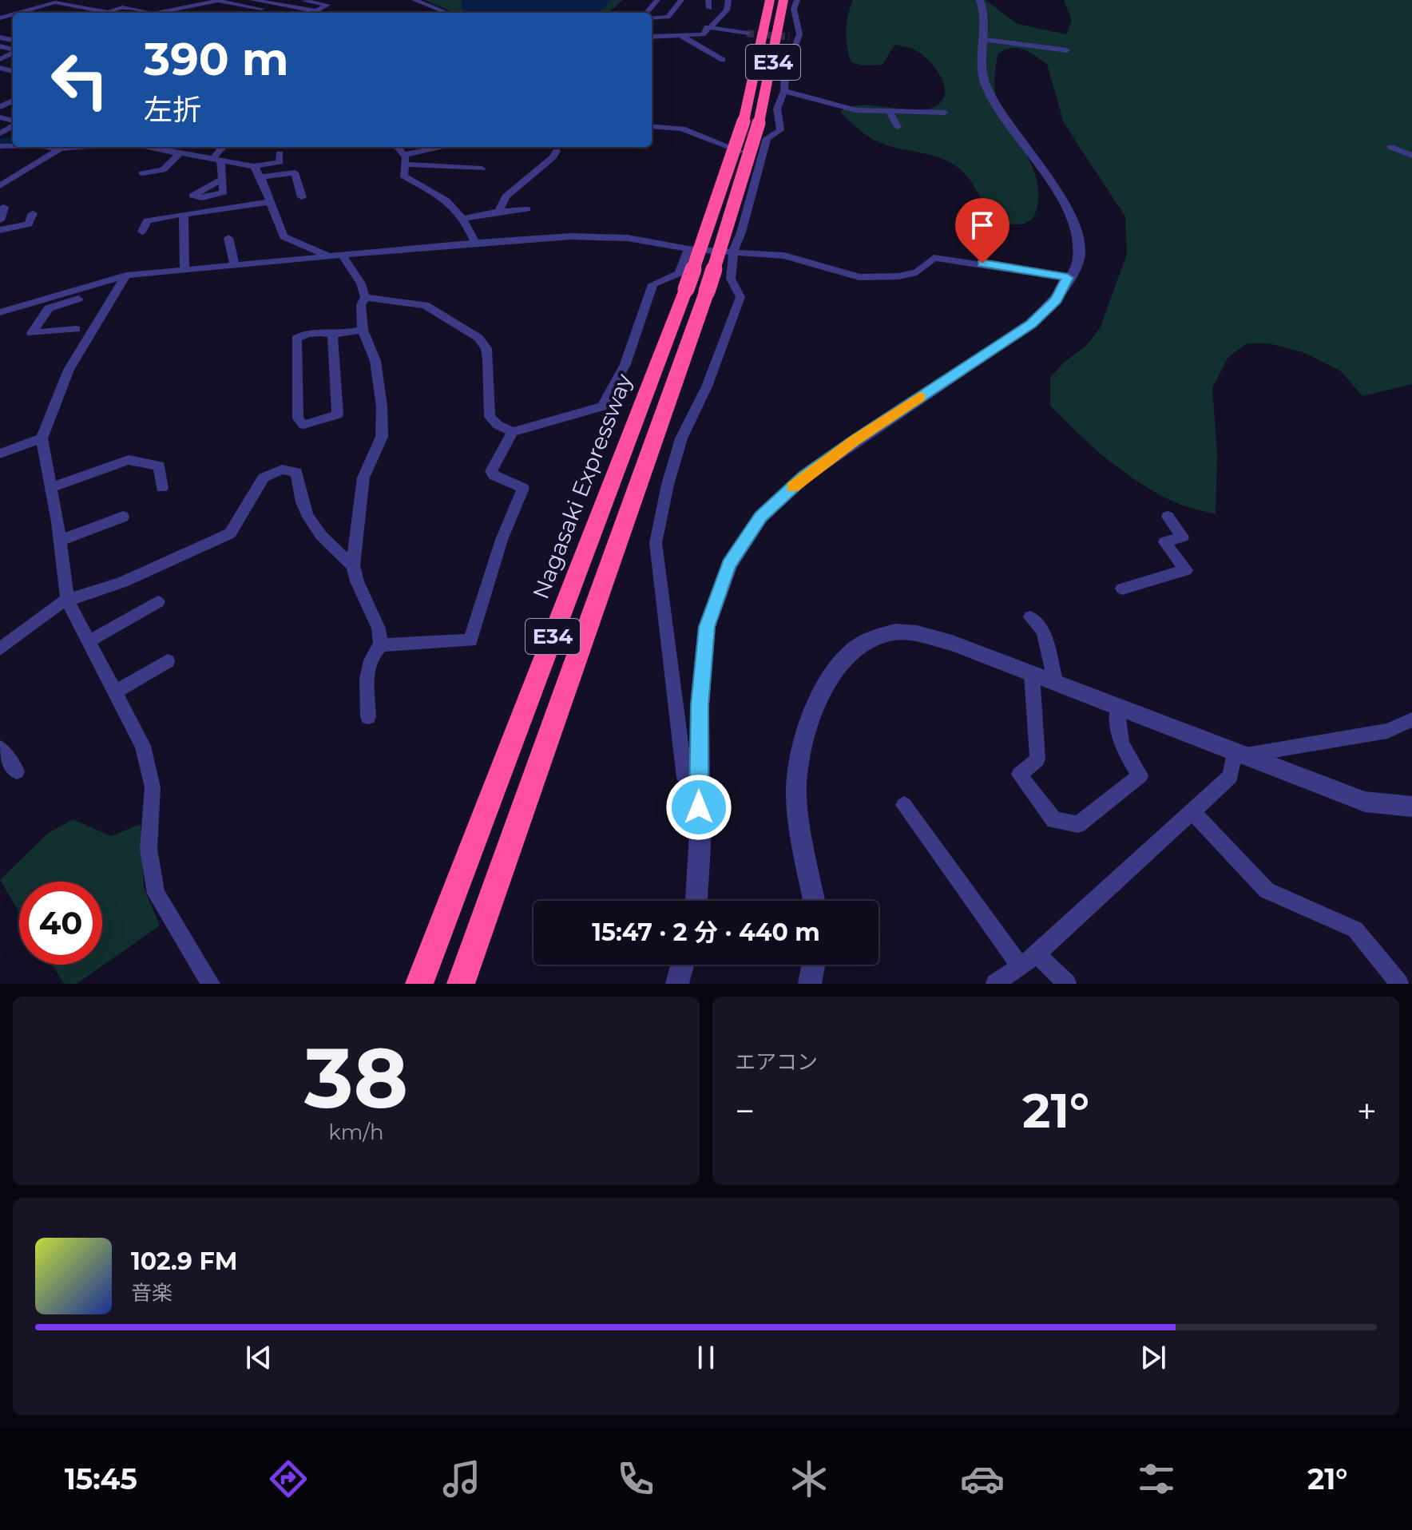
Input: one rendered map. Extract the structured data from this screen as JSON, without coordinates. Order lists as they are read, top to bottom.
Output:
{
  "streets": {
    "highway": ["E34", "Nagasaki Expressway"]
  },
  "page": {
    "turn": ["390 m", "左折"],
    "limit": "40",
    "trip": "15:47 · 2 分 · 440 m",
    "tile": [
      ["38", "km/h"],
      "エアコン"
    ],
    "heat": ["−", "21°", "+"],
    "song": ["102.9 FM", "音楽"],
    "tabs": ["15:45", "21°"]
  }
}
